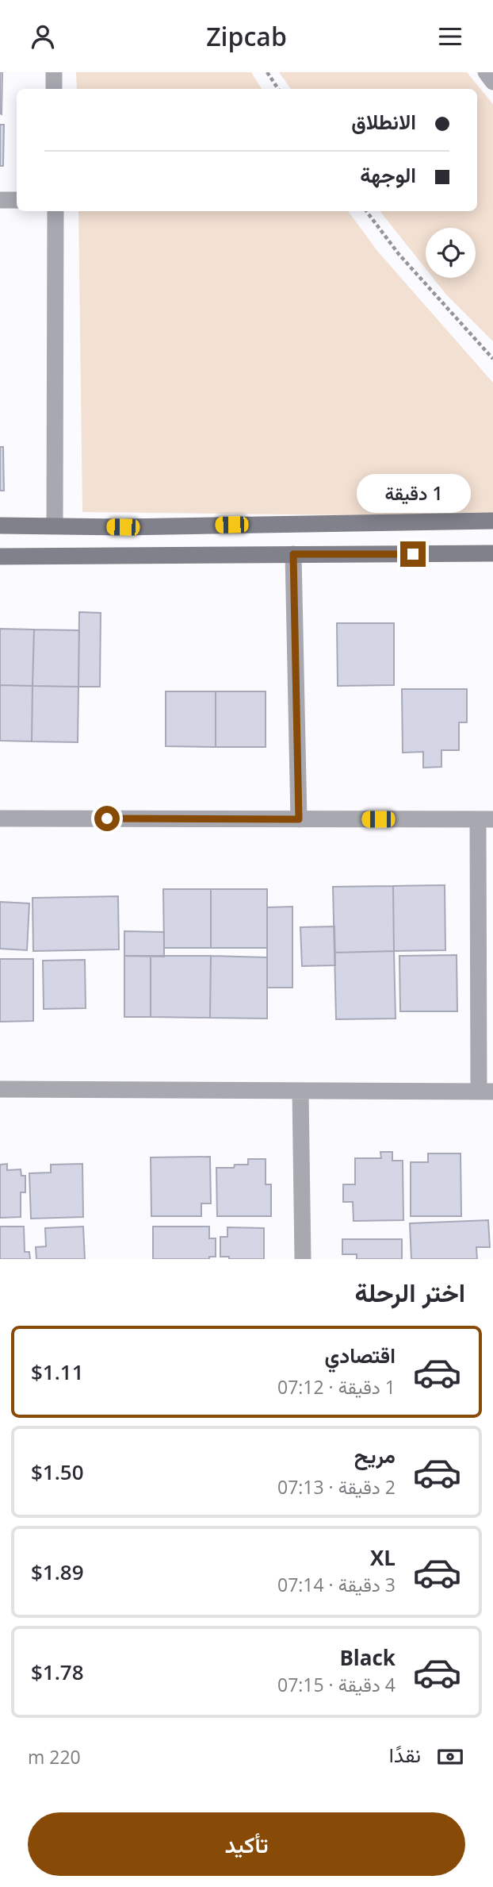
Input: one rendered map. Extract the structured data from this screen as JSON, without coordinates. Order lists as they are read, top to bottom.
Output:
{
  "page": {
    "header": "Zipcab",
    "banner": ["الانطلاق", "الوجهة"],
    "bubble": "1 دقيقة",
    "heading": "اختر الرحلة",
    "list": [
      {
        "name": "اقتصادي",
        "note": "1 دقيقة · 07:12",
        "value": "$1.11"
      },
      {
        "name": "مريح",
        "note": "2 دقيقة · 07:13",
        "value": "$1.50"
      },
      {
        "name": "XL",
        "note": "3 دقيقة · 07:14",
        "value": "$1.89"
      },
      {
        "name": "Black",
        "note": "4 دقيقة · 07:15",
        "value": "$1.78"
      }
    ],
    "pay": ["نقدًا", "220 m"],
    "buttons": "تأكيد"
  }
}
